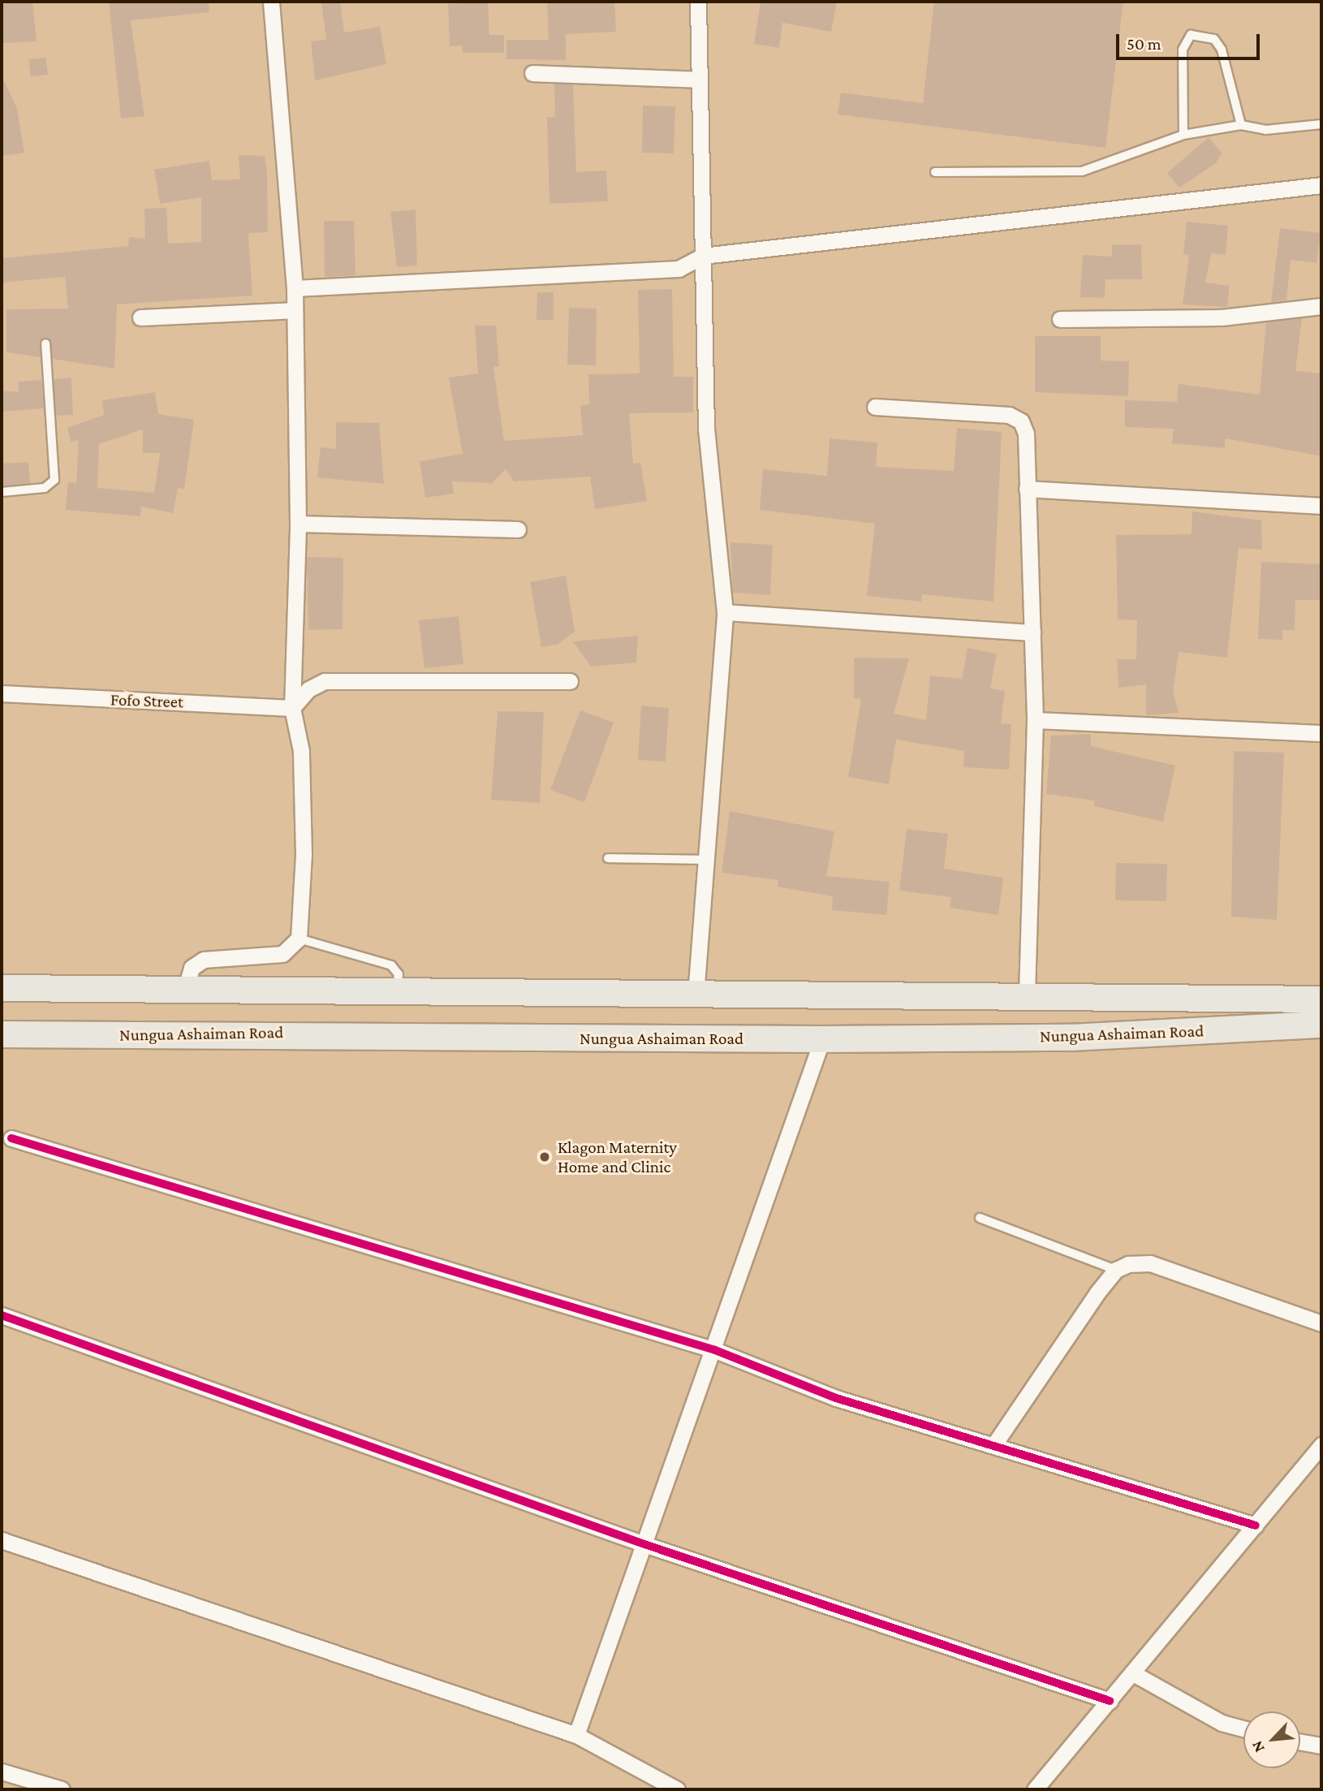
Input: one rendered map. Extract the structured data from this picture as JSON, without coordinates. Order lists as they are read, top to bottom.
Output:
{
  "streets": {
    "main road": ["Nungua Ashaiman Road"],
    "street": ["Fofo Street"]
  },
  "places": ["Klagon Maternity Home and Clinic"],
  "scale_bar": "50 m",
  "north": "bottom left"
}
